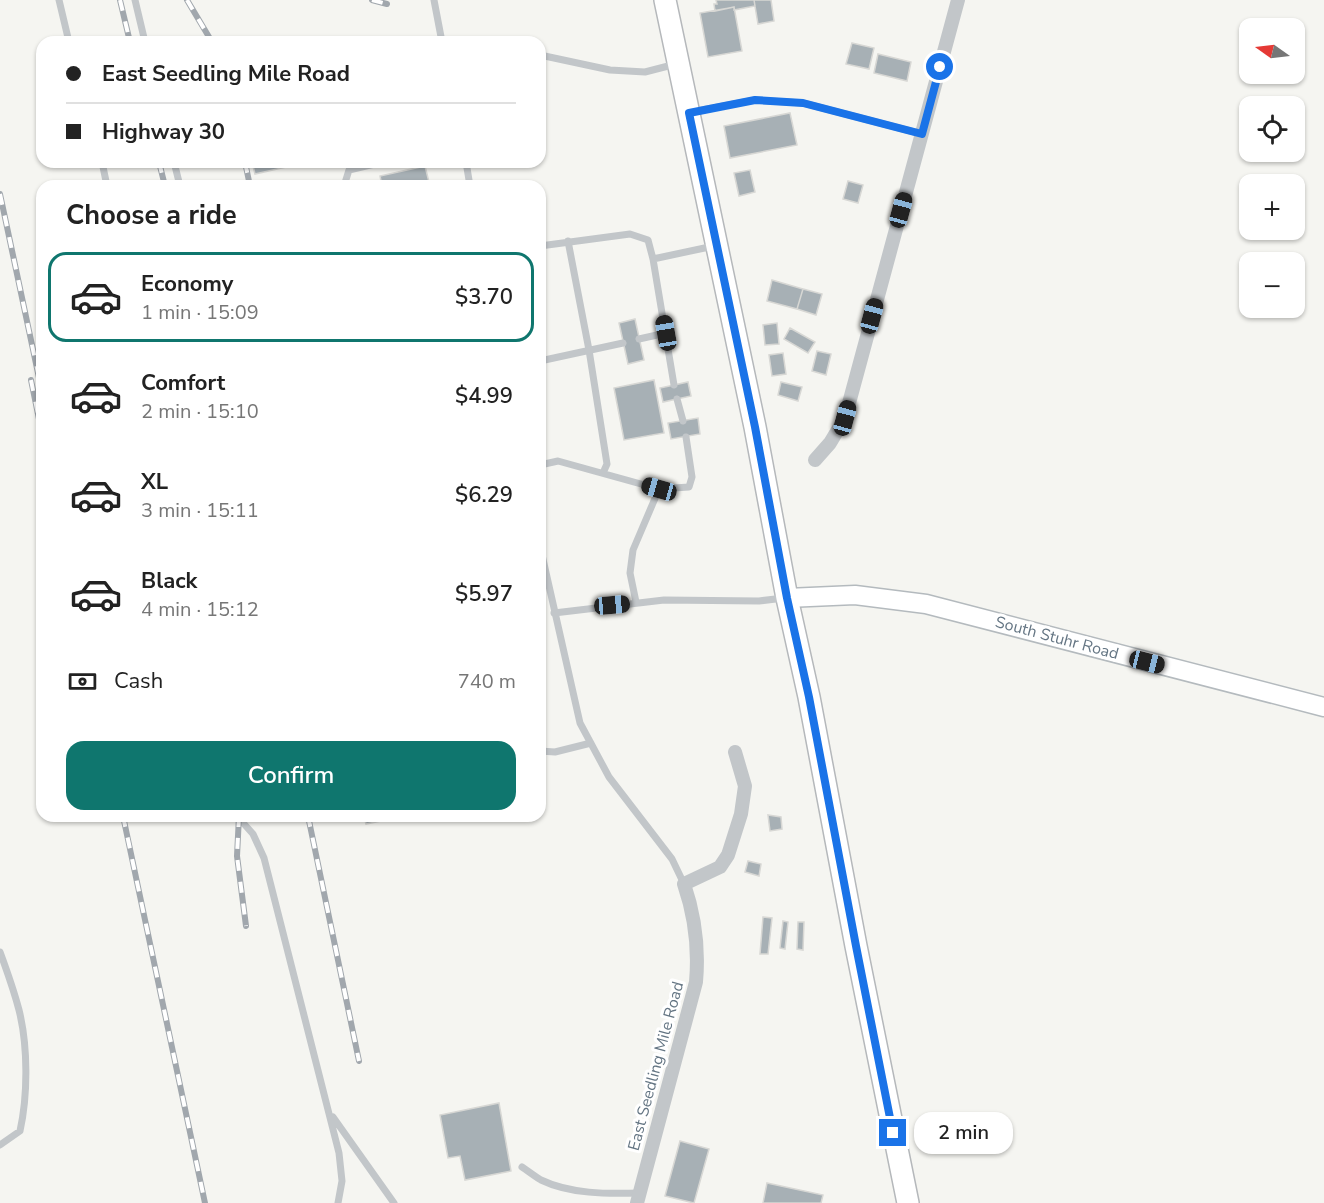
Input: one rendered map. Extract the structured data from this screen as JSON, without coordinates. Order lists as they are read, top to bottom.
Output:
{
  "streets": {
    "main road": ["South Stuhr Road"],
    "street": ["East Seedling Mile Road"]
  },
  "north": "left",
  "page": {
    "map_buttons": ["+", "−"],
    "banner": ["East Seedling Mile Road", "Highway 30"],
    "heading": "Choose a ride",
    "list": [
      {
        "name": "Economy",
        "note": "1 min · 15:09",
        "value": "$3.70"
      },
      {
        "name": "Comfort",
        "note": "2 min · 15:10",
        "value": "$4.99"
      },
      {
        "name": "XL",
        "note": "3 min · 15:11",
        "value": "$6.29"
      },
      {
        "name": "Black",
        "note": "4 min · 15:12",
        "value": "$5.97"
      }
    ],
    "pay": ["Cash", "740 m"],
    "buttons": "Confirm",
    "bubble": "2 min"
  }
}
